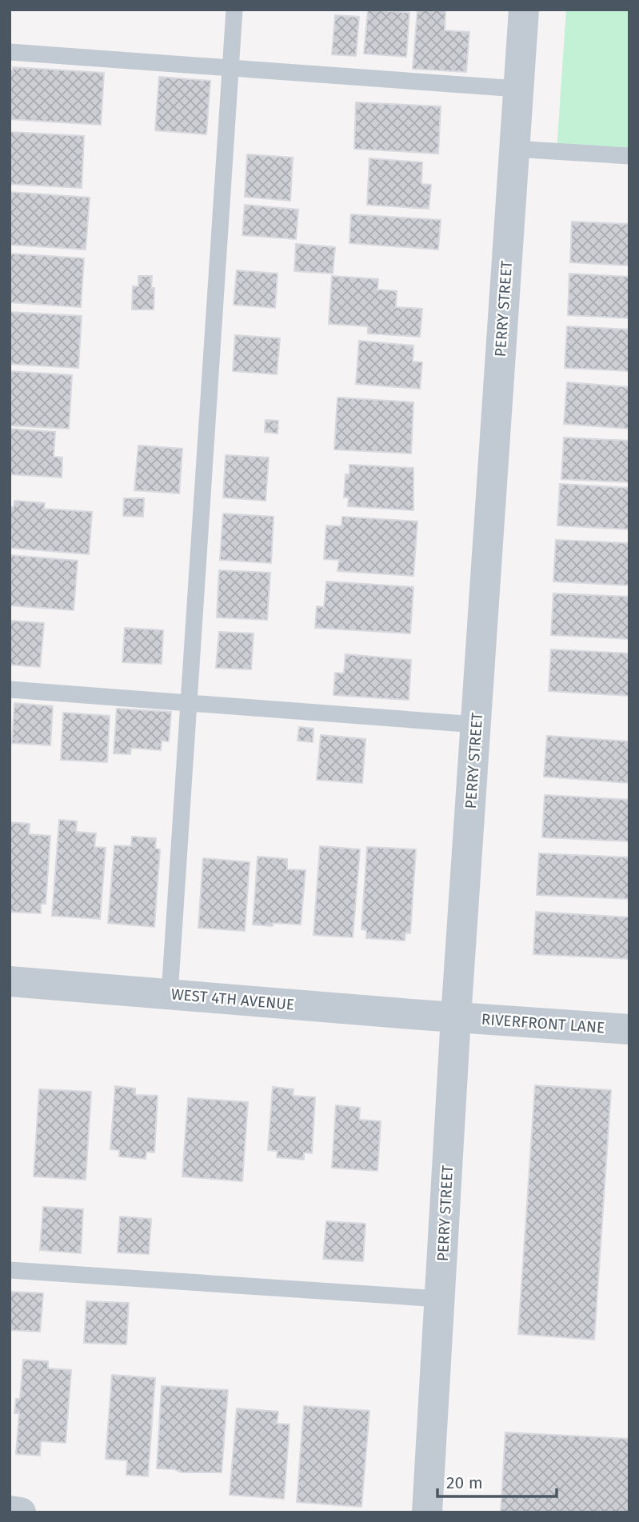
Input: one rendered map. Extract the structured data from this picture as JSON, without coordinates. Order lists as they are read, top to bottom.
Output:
{
  "streets": {
    "street": ["PERRY STREET", "WEST 4TH AVENUE", "RIVERFRONT LANE"]
  },
  "crossings": [
    ["PERRY STREET", "WEST 4TH AVENUE"],
    ["PERRY STREET", "RIVERFRONT LANE"],
    ["WEST 4TH AVENUE", "RIVERFRONT LANE"]
  ],
  "scale_bar": "20 m"
}
